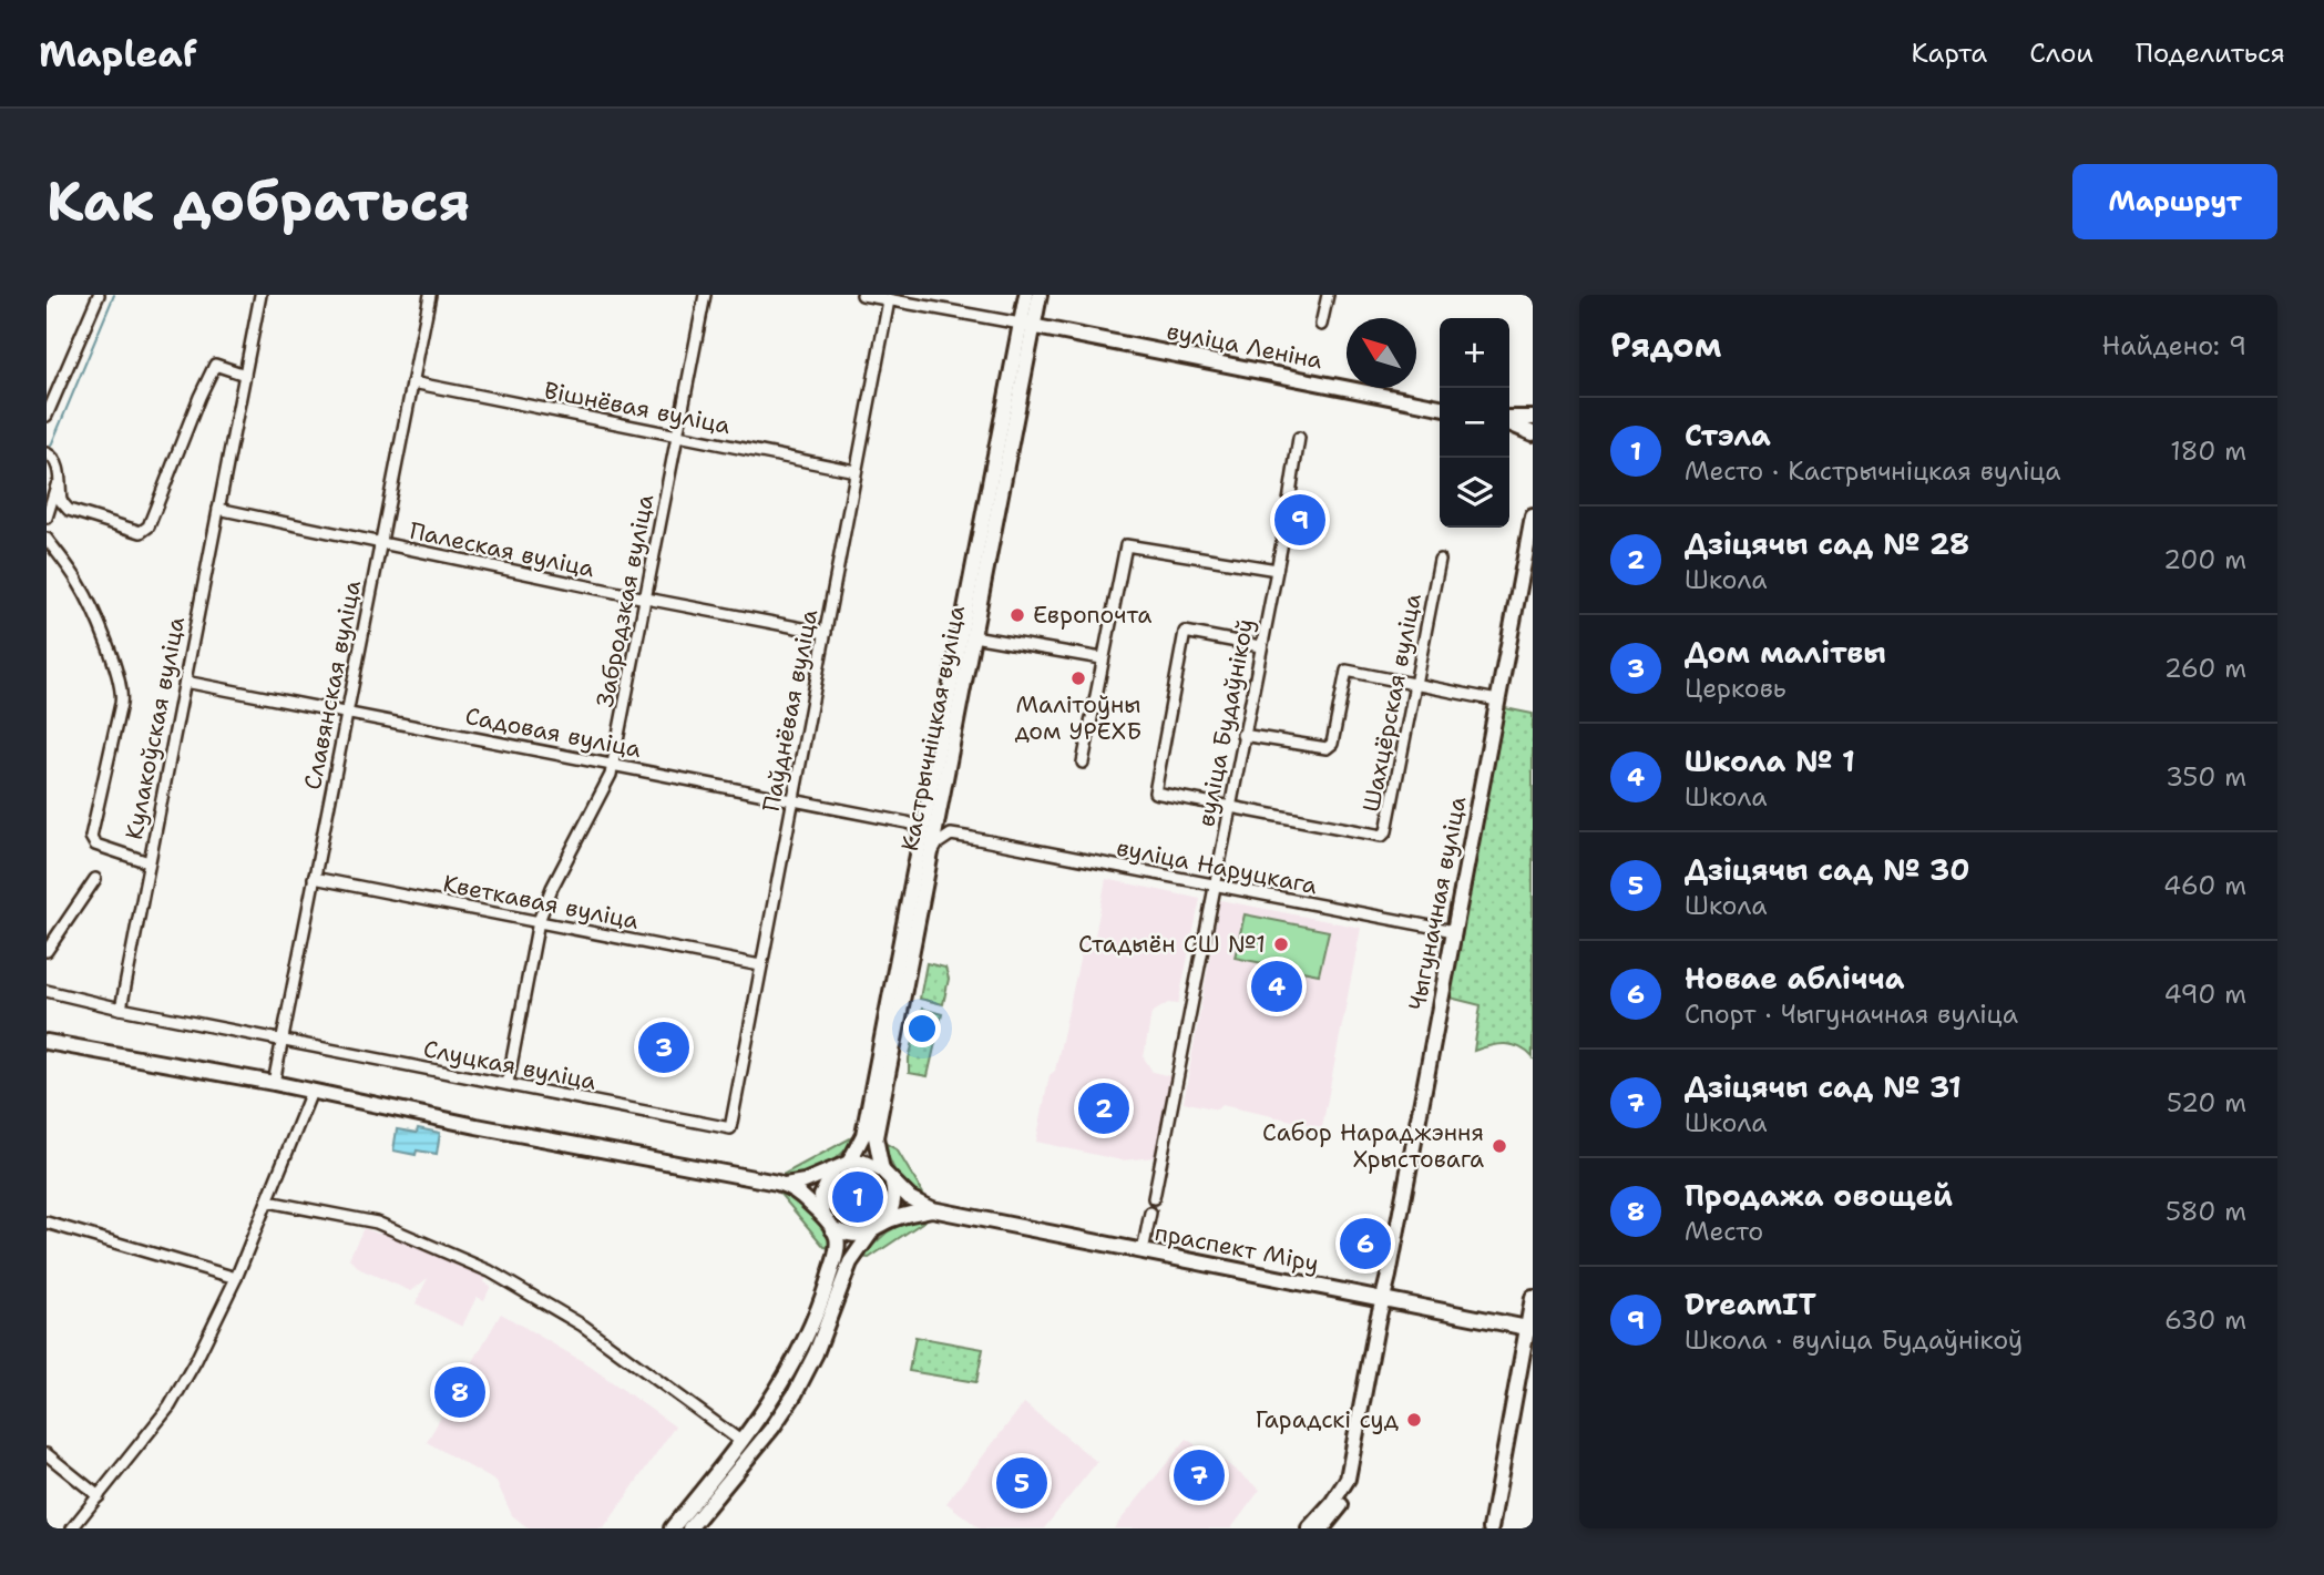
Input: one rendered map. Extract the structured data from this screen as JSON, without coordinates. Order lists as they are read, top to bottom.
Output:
{
  "streets": {
    "main road": [
      "вуліца Леніна",
      "Кастрычніцкая вуліца",
      "Чыгуначная вуліца",
      "праспект Міру"
    ],
    "street": [
      "Вішнёвая вуліца",
      "Палеская вуліца",
      "Забродзкая вуліца",
      "Славянская вуліца",
      "Шахцёрская вуліца",
      "Паўднёвая вуліца",
      "вуліца Будаўнікоў",
      "Кулакоўская вуліца",
      "Садовая вуліца",
      "вуліца Наруцкага",
      "Кветкавая вуліца",
      "Слуцкая вуліца"
    ]
  },
  "crossings": [
    ["вуліца Леніна", "Кастрычніцкая вуліца"],
    ["Вішнёвая вуліца", "Забродзкая вуліца"],
    ["Вішнёвая вуліца", "Славянская вуліца"],
    ["Вішнёвая вуліца", "Паўднёвая вуліца"],
    ["Палеская вуліца", "Забродзкая вуліца"],
    ["Палеская вуліца", "Славянская вуліца"],
    ["Палеская вуліца", "Паўднёвая вуліца"],
    ["Палеская вуліца", "Кулакоўская вуліца"],
    ["Забродзкая вуліца", "Садовая вуліца"],
    ["Забродзкая вуліца", "Кветкавая вуліца"],
    ["Забродзкая вуліца", "Слуцкая вуліца"],
    ["Славянская вуліца", "Садовая вуліца"],
    ["Славянская вуліца", "Кветкавая вуліца"],
    ["Славянская вуліца", "Слуцкая вуліца"],
    ["Шахцёрская вуліца", "вуліца Будаўнікоў"],
    ["Паўднёвая вуліца", "Садовая вуліца"],
    ["Паўднёвая вуліца", "Кветкавая вуліца"],
    ["Паўднёвая вуліца", "Слуцкая вуліца"],
    ["вуліца Будаўнікоў", "вуліца Наруцкага"],
    ["Кулакоўская вуліца", "Садовая вуліца"],
    ["вуліца Наруцкага", "Чыгуначная вуліца"],
    ["Чыгуначная вуліца", "праспект Міру"]
  ],
  "places": [
    "Европочта",
    "Малітоўны дом УРЕХБ",
    "Стадыён СШ №1",
    "Сабор Нараджэння Хрыстовага",
    "Гарадскі суд"
  ],
  "north": "top left",
  "page": {
    "header": "Mapleaf",
    "nav": ["Карта", "Слои", "Поделиться"],
    "buttons": "Маршрут",
    "title": "Как добраться",
    "heading": ["Рядом", "Найдено: 9"],
    "map_buttons": ["+", "−"],
    "list": [
      {
        "mark": "1",
        "name": "Стэла",
        "note": "Место · Кастрычніцкая вуліца",
        "value": "180 m"
      },
      {
        "mark": "2",
        "name": "Дзіцячы сад № 28",
        "note": "Школа",
        "value": "200 m"
      },
      {
        "mark": "3",
        "name": "Дом малітвы",
        "note": "Церковь",
        "value": "260 m"
      },
      {
        "mark": "4",
        "name": "Школа № 1",
        "note": "Школа",
        "value": "350 m"
      },
      {
        "mark": "5",
        "name": "Дзіцячы сад № 30",
        "note": "Школа",
        "value": "460 m"
      },
      {
        "mark": "6",
        "name": "Новае аблічча",
        "note": "Спорт · Чыгуначная вуліца",
        "value": "490 m"
      },
      {
        "mark": "7",
        "name": "Дзіцячы сад № 31",
        "note": "Школа",
        "value": "520 m"
      },
      {
        "mark": "8",
        "name": "Продажа овощей",
        "note": "Место",
        "value": "580 m"
      },
      {
        "mark": "9",
        "name": "DreamIT",
        "note": "Школа · вуліца Будаўнікоў",
        "value": "630 m"
      }
    ],
    "pins": [
      "9",
      "4",
      "3",
      "2",
      "1",
      "6",
      "8",
      "7",
      "5"
    ]
  }
}
